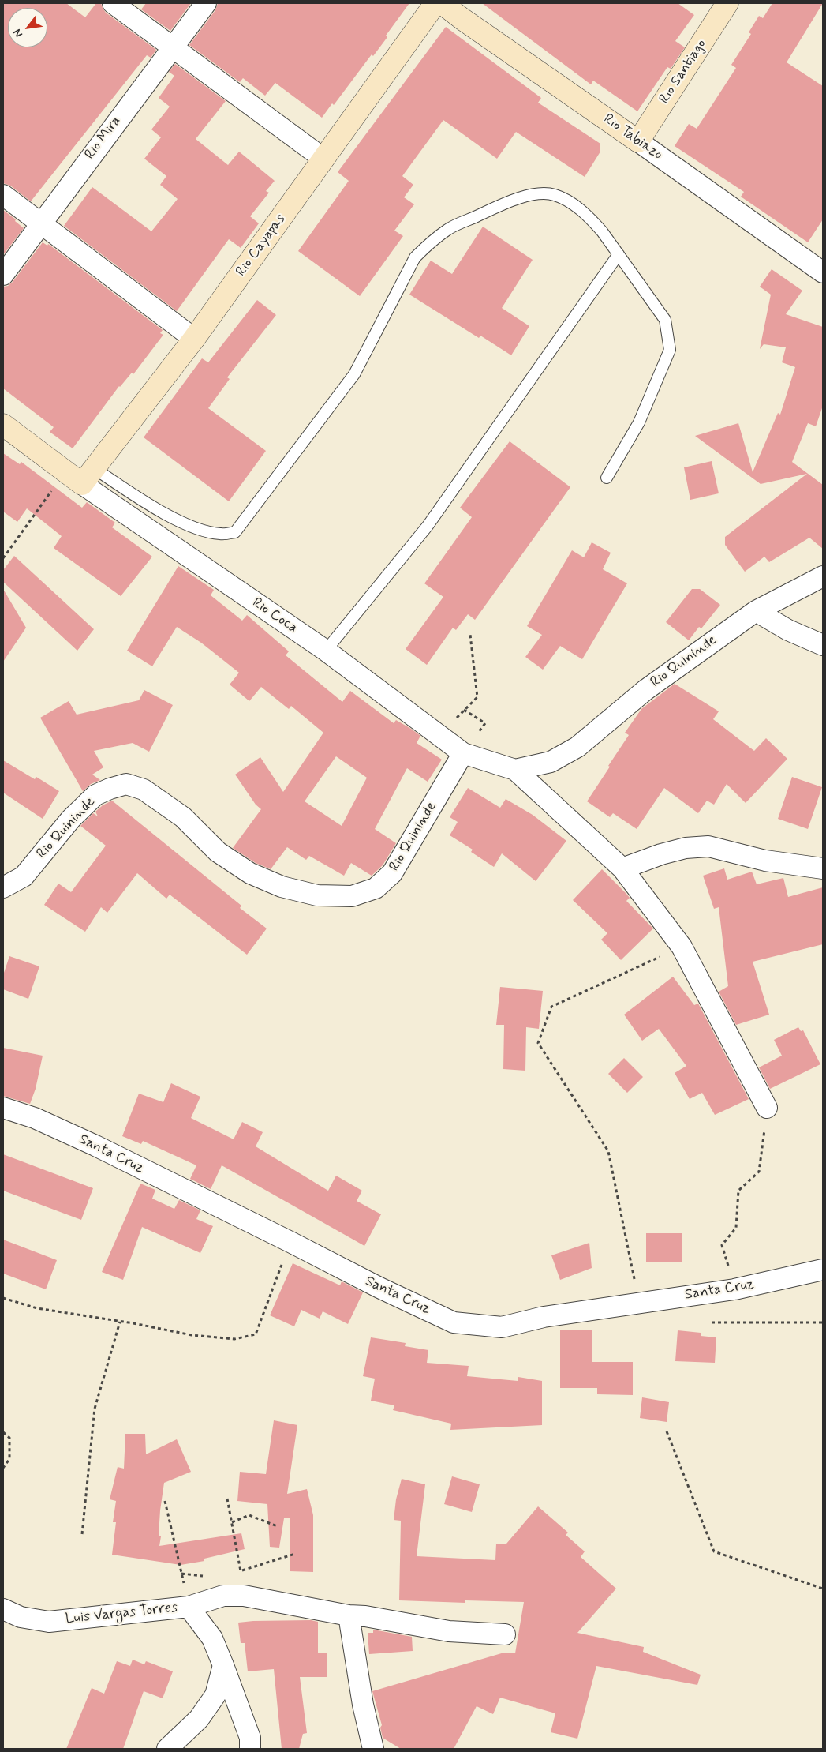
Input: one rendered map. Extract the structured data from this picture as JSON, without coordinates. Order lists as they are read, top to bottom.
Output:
{
  "streets": {
    "street": [
      "Rio Santiago",
      "Rio Tabiazo",
      "Rio Mira",
      "Rio Cayapas",
      "Rio Coca",
      "Rio Quininde",
      "Santa Cruz",
      "Luis Vargas Torres"
    ]
  },
  "crossings": [
    ["Rio Santiago", "Rio Tabiazo"],
    ["Rio Cayapas", "Rio Coca"],
    ["Rio Coca", "Rio Quininde"]
  ],
  "north": "bottom left"
}
